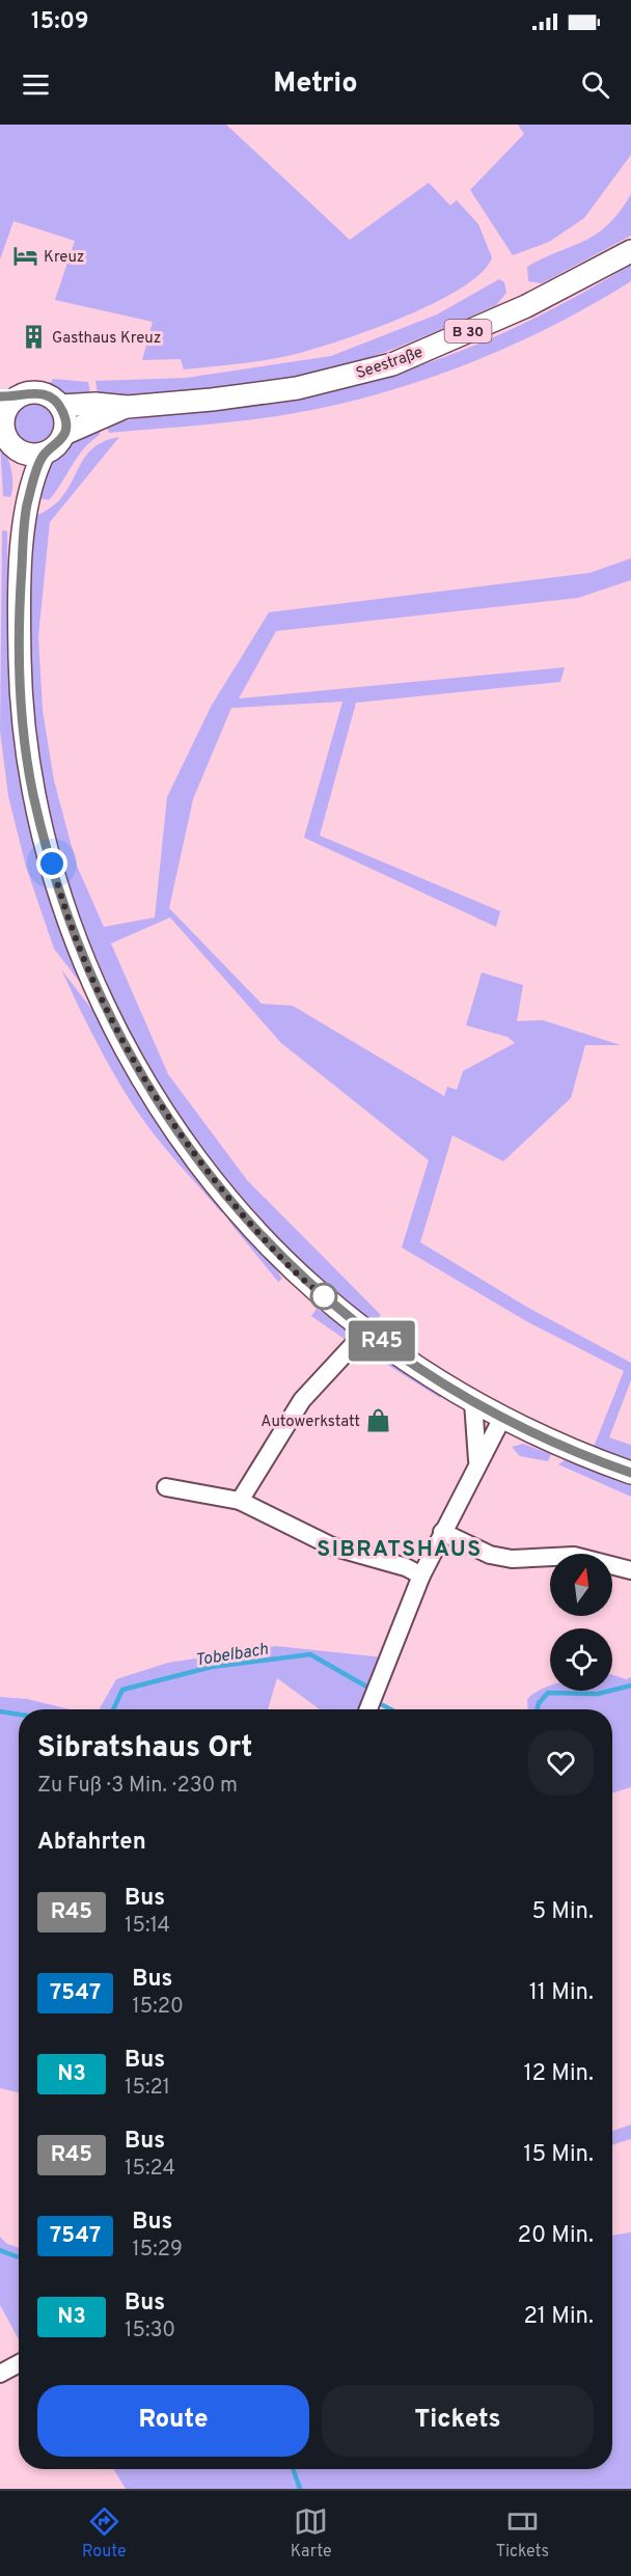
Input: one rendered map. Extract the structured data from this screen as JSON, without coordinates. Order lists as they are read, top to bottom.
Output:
{
  "streets": {
    "main road": ["B 30", "Seestraße"]
  },
  "districts": ["SIBRATSHAUS"],
  "water": ["Tobelbach"],
  "places": {
    "hotel": ["Kreuz"],
    "building": ["Gasthaus Kreuz"],
    "shop": ["Autowerkstatt"]
  },
  "lines": ["bus line R45"],
  "north": "top",
  "page": {
    "status": "15:09",
    "header": "Metrio",
    "on_map": "R45",
    "heading": [
      ["Sibratshaus Ort", "Zu Fuß · 3 Min. · 230 m"],
      "Abfahrten"
    ],
    "list": [
      {
        "mark": "R45",
        "name": "Bus",
        "note": "15:14",
        "value": "5 Min."
      },
      {
        "mark": "7547",
        "name": "Bus",
        "note": "15:20",
        "value": "11 Min."
      },
      {
        "mark": "N3",
        "name": "Bus",
        "note": "15:21",
        "value": "12 Min."
      },
      {
        "mark": "R45",
        "name": "Bus",
        "note": "15:24",
        "value": "15 Min."
      },
      {
        "mark": "7547",
        "name": "Bus",
        "note": "15:29",
        "value": "20 Min."
      },
      {
        "mark": "N3",
        "name": "Bus",
        "note": "15:30",
        "value": "21 Min."
      }
    ],
    "buttons": ["Route", "Tickets"],
    "tabs": ["Route", "Karte", "Tickets"]
  }
}
